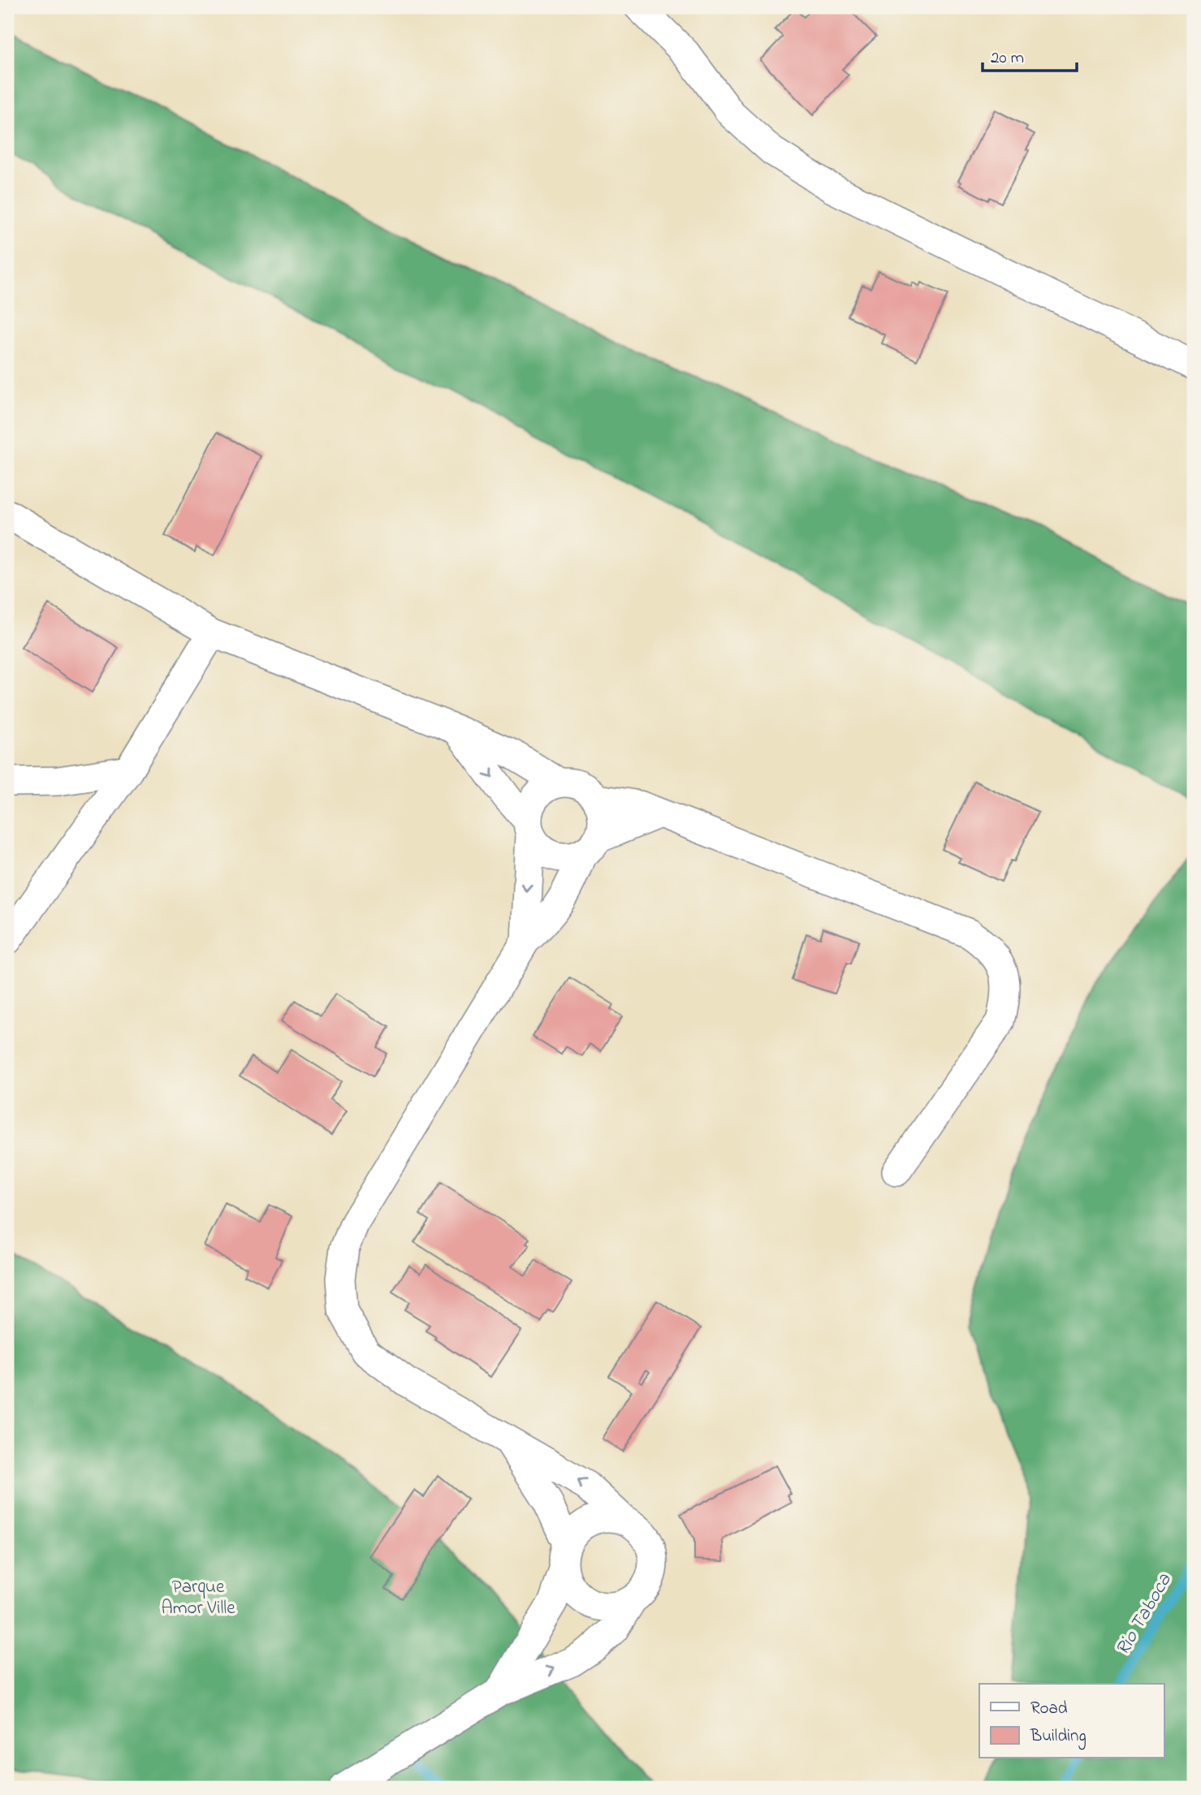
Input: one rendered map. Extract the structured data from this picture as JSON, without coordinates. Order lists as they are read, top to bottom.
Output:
{
  "water": ["Rio Taboca"],
  "parks": ["Parque Amor Ville"],
  "legend": ["Road", "Building"],
  "scale_bar": "20 m"
}
